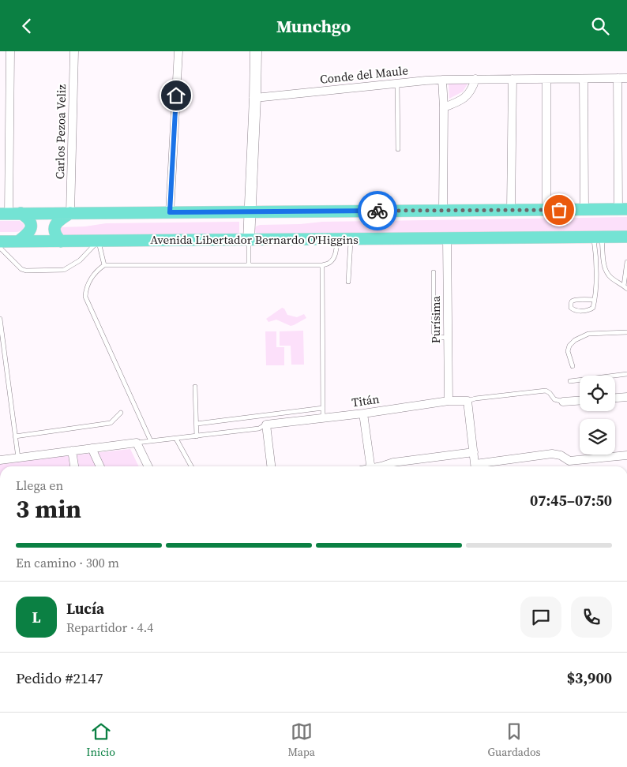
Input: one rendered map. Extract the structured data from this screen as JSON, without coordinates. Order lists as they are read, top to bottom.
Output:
{
  "streets": {
    "main road": ["Avenida Libertador Bernardo O'Higgins"],
    "street": [
      "Conde del Maule",
      "Carlos Pezoa Veliz",
      "Purísima",
      "Titán"
    ]
  },
  "crossings": [
    ["Avenida Libertador Bernardo O'Higgins", "Purísima"],
    ["Purísima", "Titán"]
  ],
  "page": {
    "header": "Munchgo",
    "heading": ["3 min", "Llega en", "07:45–07:50"],
    "panel": [
      "Lucía",
      "Repartidor · 4.4",
      "Pedido #2147",
      "$3,900"
    ],
    "bar": "En camino · 300 m",
    "round": "L",
    "tabs": ["Inicio", "Mapa", "Guardados"]
  }
}
